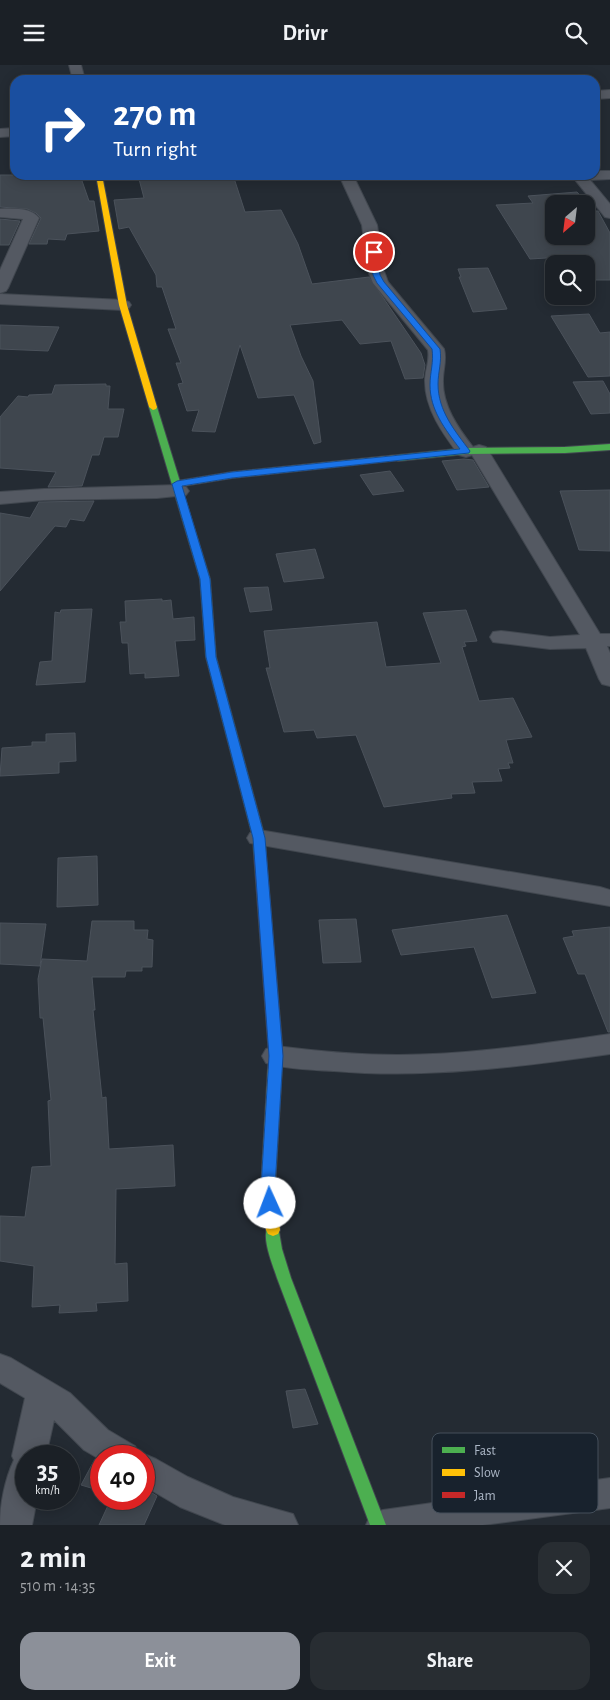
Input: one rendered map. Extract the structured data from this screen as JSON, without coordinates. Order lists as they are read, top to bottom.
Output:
{
  "legend": ["Fast", "Slow", "Jam"],
  "north": "bottom left",
  "page": {
    "header": "Drivr",
    "turn": ["270 m", "Turn right"],
    "speed": "35 km/h",
    "limit": "40",
    "heading": ["2 min", "510 m · 14:35"],
    "buttons": ["Exit", "Share"]
  }
}
